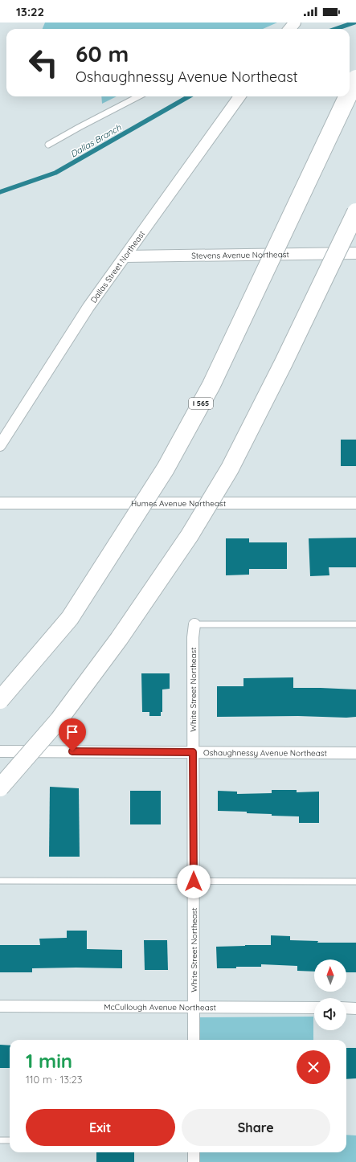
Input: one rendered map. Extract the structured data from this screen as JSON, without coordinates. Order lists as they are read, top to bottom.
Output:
{
  "streets": {
    "highway": ["I 565"],
    "street": [
      "Stevens Avenue Northeast",
      "Dallas Street Northeast",
      "Humes Avenue Northeast",
      "White Street Northeast",
      "Oshaughnessy Avenue Northeast",
      "McCullough Avenue Northeast"
    ]
  },
  "crossings": [
    ["Stevens Avenue Northeast", "Dallas Street Northeast"],
    ["White Street Northeast", "Oshaughnessy Avenue Northeast"],
    ["White Street Northeast", "McCullough Avenue Northeast"]
  ],
  "water": ["Dallas Branch"],
  "north": "top",
  "page": {
    "status": "13:22",
    "turn": ["60 m", "Oshaughnessy Avenue Northeast"],
    "heading": ["1 min", "110 m · 13:23"],
    "buttons": ["Exit", "Share"]
  }
}
